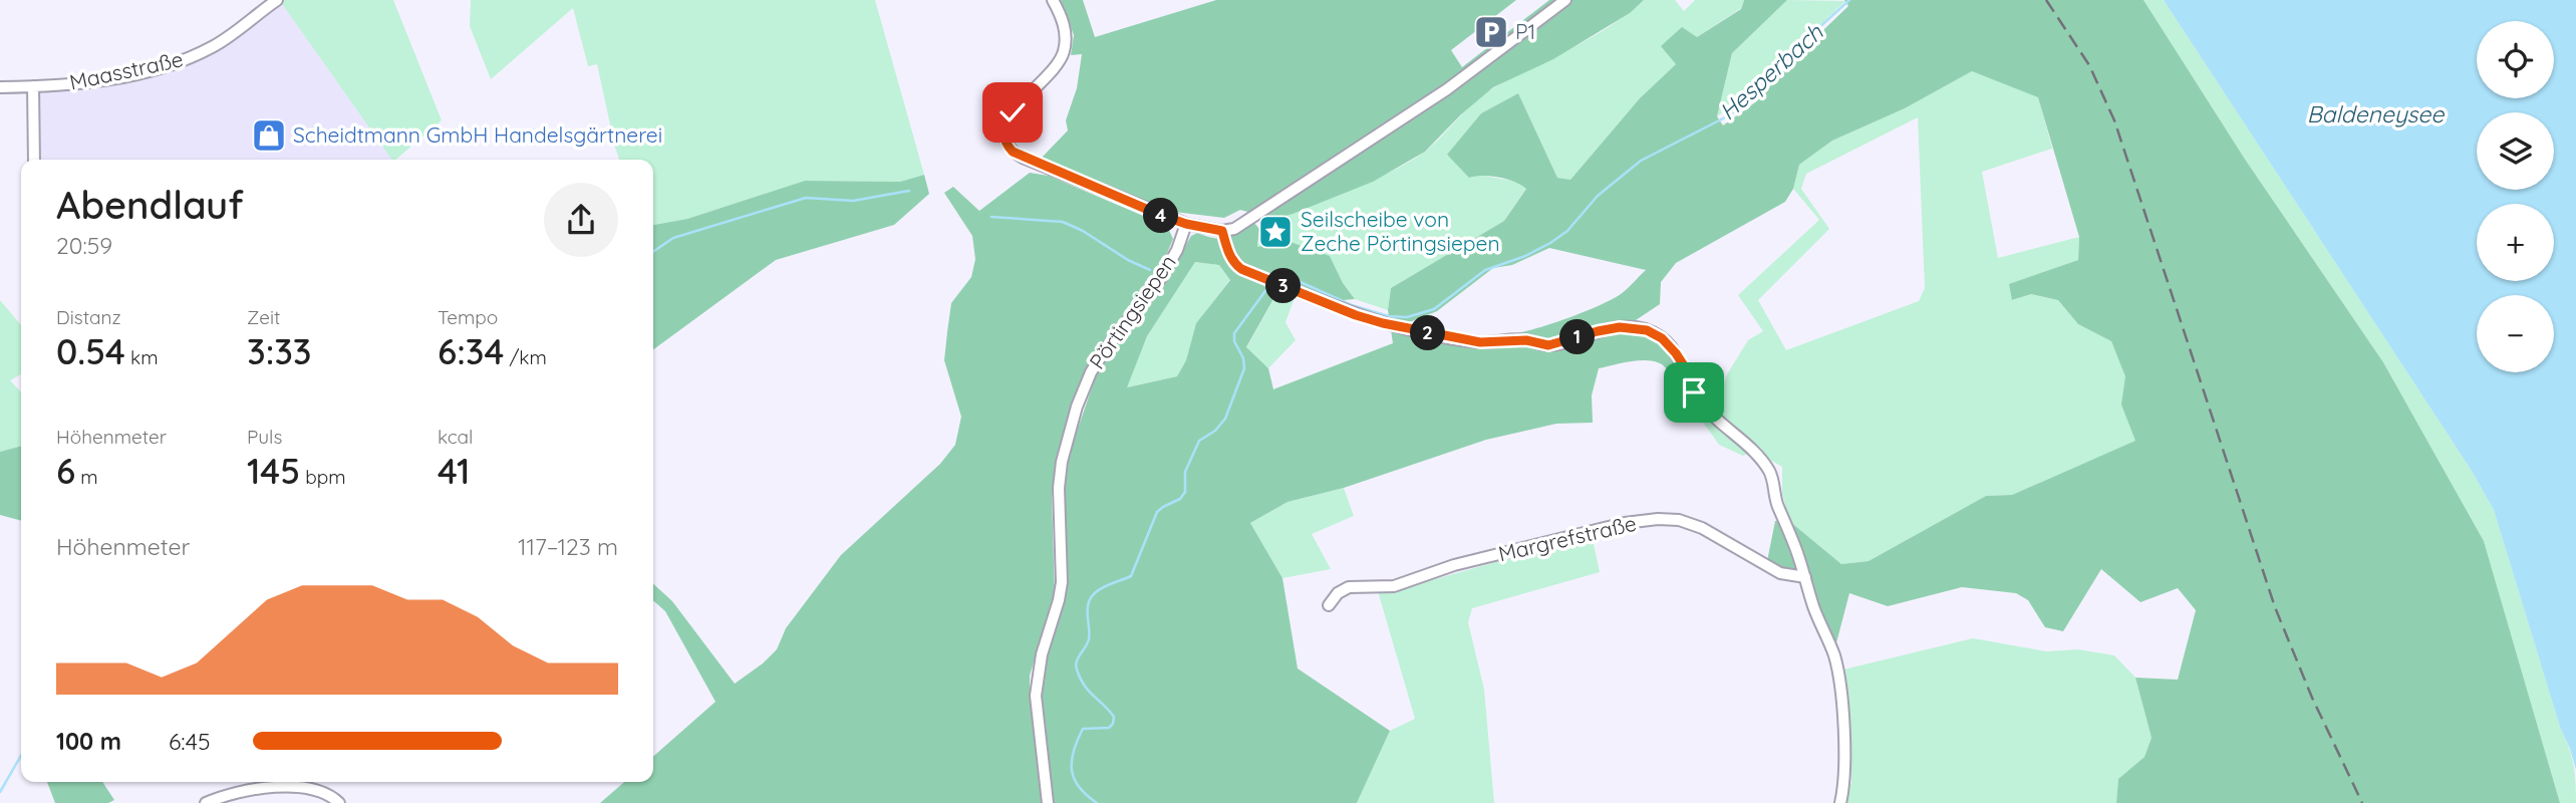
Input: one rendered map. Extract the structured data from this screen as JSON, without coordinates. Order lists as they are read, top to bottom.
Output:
{
  "streets": {
    "street": ["Maasstraße", "Pörtingsiepen", "Margrefstraße"]
  },
  "water": ["Hesperbach", "Baldeneysee"],
  "places": {
    "parking": ["P1"],
    "shop": ["Scheidtmann GmbH Handelsgärtnerei"],
    "place": ["Seilscheibe von Zeche Pörtingsiepen"]
  },
  "page": {
    "map_buttons": ["+", "−"],
    "heading": ["Abendlauf", "20:59"],
    "pins": [
      "4",
      "3",
      "2",
      "1"
    ],
    "stats": [
      ["Distanz", "0.54 km"],
      ["Zeit", "3:33"],
      ["Tempo", "6:34 /km"],
      ["Höhenmeter", "6 m"],
      ["Puls", "145 bpm"],
      ["kcal", "41"]
    ],
    "chart": ["Höhenmeter", "117–123 m"],
    "list": [
      {
        "name": "100 m",
        "note": "6:45"
      }
    ]
  }
}
